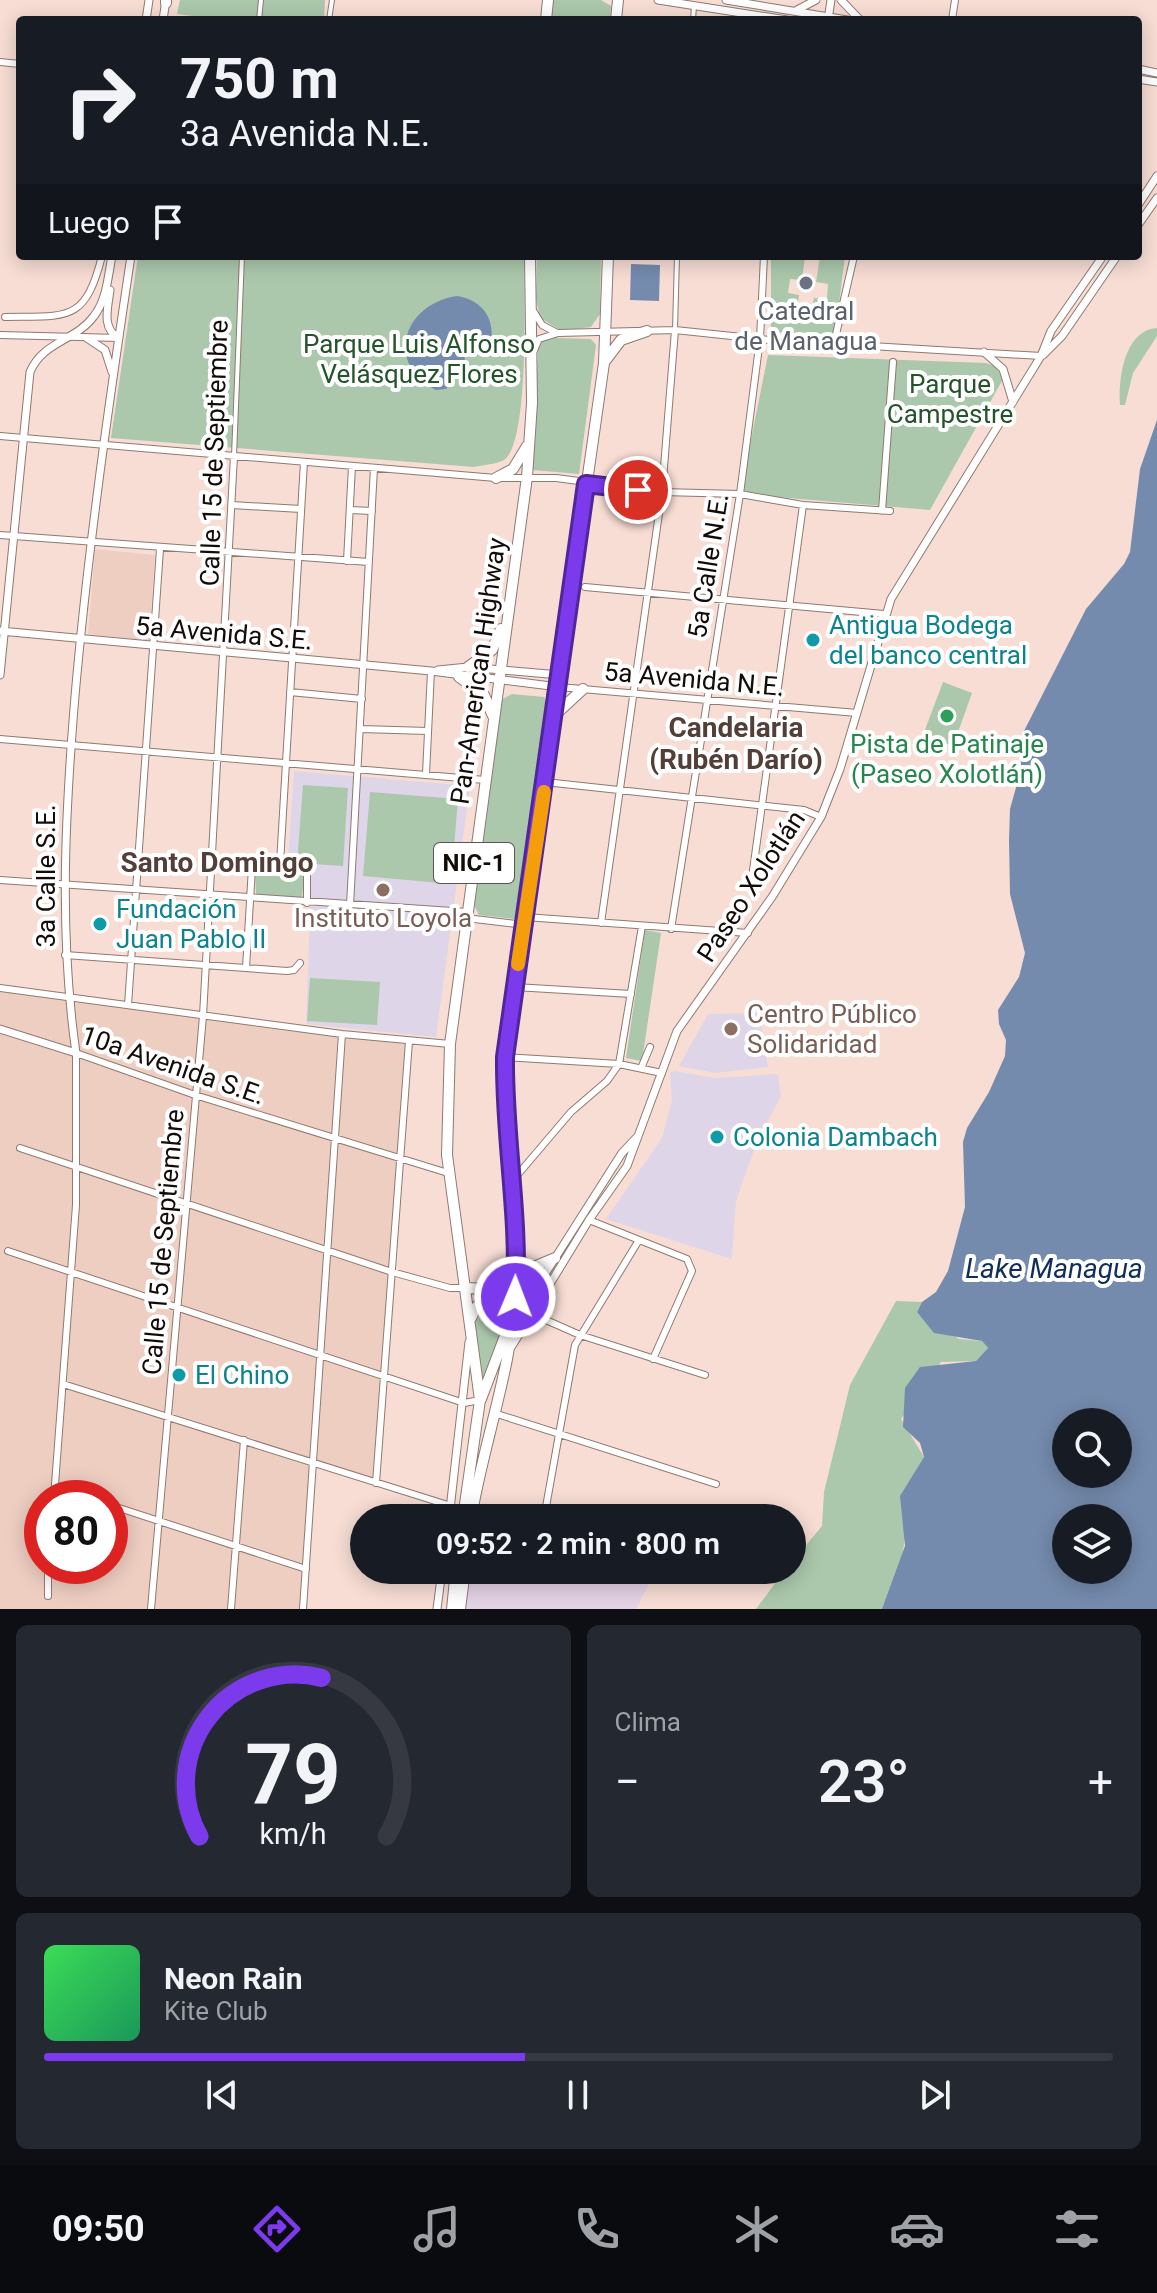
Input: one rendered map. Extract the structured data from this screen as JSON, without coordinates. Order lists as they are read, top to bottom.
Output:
{
  "streets": {
    "highway": ["Pan-American Highway", "NIC-1"],
    "street": [
      "Calle 15 de Septiembre",
      "5a Calle N.E.",
      "5a Avenida S.E.",
      "5a Avenida N.E.",
      "3a Calle S.E.",
      "Paseo Xolotlán",
      "10a Avenida S.E."
    ]
  },
  "crossings": [
    ["Calle 15 de Septiembre", "5a Avenida S.E."],
    ["Calle 15 de Septiembre", "10a Avenida S.E."],
    ["5a Calle N.E.", "5a Avenida N.E."],
    ["5a Avenida S.E.", "5a Avenida N.E."],
    ["5a Avenida S.E.", "3a Calle S.E."],
    ["Pan-American Highway", "5a Avenida N.E."],
    ["Pan-American Highway", "10a Avenida S.E."],
    ["5a Avenida N.E.", "NIC-1"],
    ["5a Avenida N.E.", "Paseo Xolotlán"],
    ["NIC-1", "Paseo Xolotlán"],
    ["3a Calle S.E.", "10a Avenida S.E."]
  ],
  "districts": ["Candelaria (Rubén Darío)", "Santo Domingo"],
  "water": ["Lake Managua"],
  "parks": ["Parque Luis Alfonso Velásquez Flores", "Parque Campestre"],
  "places": [
    "Catedral de Managua",
    "Antigua Bodega del banco central",
    "Pista de Patinaje (Paseo Xolotlán)",
    "Instituto Loyola",
    "Fundación Juan Pablo II",
    "Centro Público Solidaridad",
    "Colonia Dambach",
    "El Chino"
  ],
  "page": {
    "turn": ["750 m", "3a Avenida N.E."],
    "then": "Luego",
    "limit": "80",
    "trip": "09:52 · 2 min · 800 m",
    "tile": "Clima",
    "heat": ["−", "23°", "+"],
    "song": ["Neon Rain", "Kite Club"],
    "tabs": "09:50",
    "gauge": ["79", "km/h"]
  }
}
